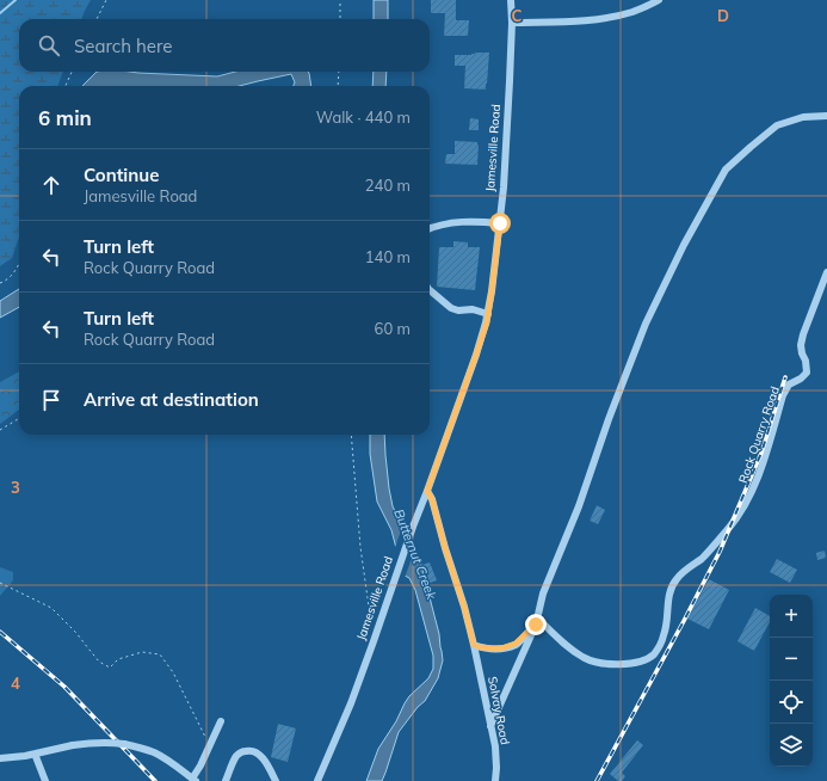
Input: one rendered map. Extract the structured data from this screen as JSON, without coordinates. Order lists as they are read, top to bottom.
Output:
{
  "streets": {
    "street": ["Jamesville Road", "Rock Quarry Road", "Solvay Road"]
  },
  "water": ["Butternut Creek"],
  "page": {
    "search": "Search here",
    "heading": ["6 min", "Walk · 440 m"],
    "list": [
      ["Continue", "Jamesville Road", "240 m"],
      ["Turn left", "Rock Quarry Road", "140 m"],
      ["Turn left", "Rock Quarry Road", "60 m"],
      "Arrive at destination"
    ],
    "map_buttons": ["+", "−"]
  },
  "grid": {
    "columns": ["C", "D"],
    "rows": ["3", "4"]
  }
}
